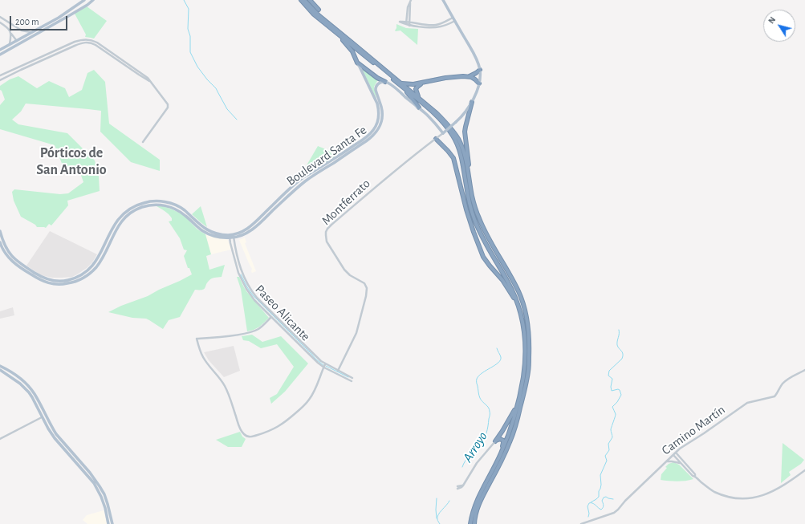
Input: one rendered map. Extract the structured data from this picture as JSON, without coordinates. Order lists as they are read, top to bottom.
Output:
{
  "streets": {
    "main road": ["Boulevard Santa Fe"],
    "street": ["Montferrato", "Paseo Alicante", "Camino Martín"]
  },
  "crossings": [
    ["Boulevard Santa Fe", "Paseo Alicante"],
    ["Montferrato", "Paseo Alicante"]
  ],
  "districts": ["Pórticos de San Antonio"],
  "water": ["Arroyo"],
  "scale_bar": "200 m",
  "north": "top left"
}
